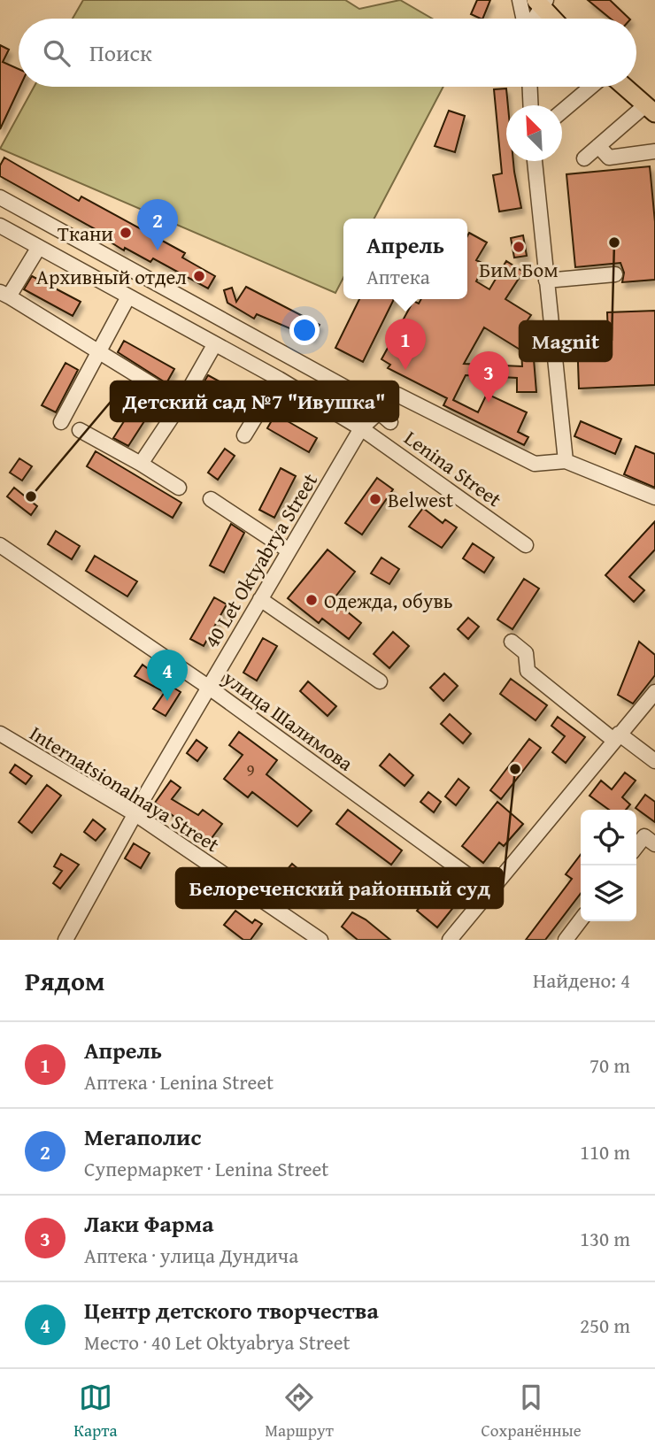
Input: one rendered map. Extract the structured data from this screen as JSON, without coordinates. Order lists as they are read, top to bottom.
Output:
{
  "streets": {
    "street": [
      "Lenina Street",
      "40 Let Oktyabrya Street",
      "улица Шалимова",
      "Internatsionalnaya Street"
    ]
  },
  "crossings": [
    ["Lenina Street", "40 Let Oktyabrya Street"],
    ["40 Let Oktyabrya Street", "улица Шалимова"],
    ["40 Let Oktyabrya Street", "Internatsionalnaya Street"]
  ],
  "places": [
    "Ткани",
    "Magnit",
    "Бим Бом",
    "Архивный отдел",
    "Детский сад №7 \"Ивушка\"",
    "Belwest",
    "Одежда, обувь",
    "Белореченский районный суд"
  ],
  "house_numbers": ["9"],
  "north": "top left",
  "page": {
    "search": "Поиск",
    "pins": [
      "2",
      "1",
      "3",
      "4"
    ],
    "popup": ["Апрель", "Аптека"],
    "heading": ["Рядом", "Найдено: 4"],
    "list": [
      {
        "mark": "1",
        "name": "Апрель",
        "note": "Аптека · Lenina Street",
        "value": "70 m"
      },
      {
        "mark": "2",
        "name": "Мегаполис",
        "note": "Супермаркет · Lenina Street",
        "value": "110 m"
      },
      {
        "mark": "3",
        "name": "Лаки Фарма",
        "note": "Аптека · улица Дундича",
        "value": "130 m"
      },
      {
        "mark": "4",
        "name": "Центр детского творчества",
        "note": "Место · 40 Let Oktyabrya Street",
        "value": "250 m"
      }
    ],
    "nav": ["Карта", "Маршрут", "Сохранённые"]
  }
}
